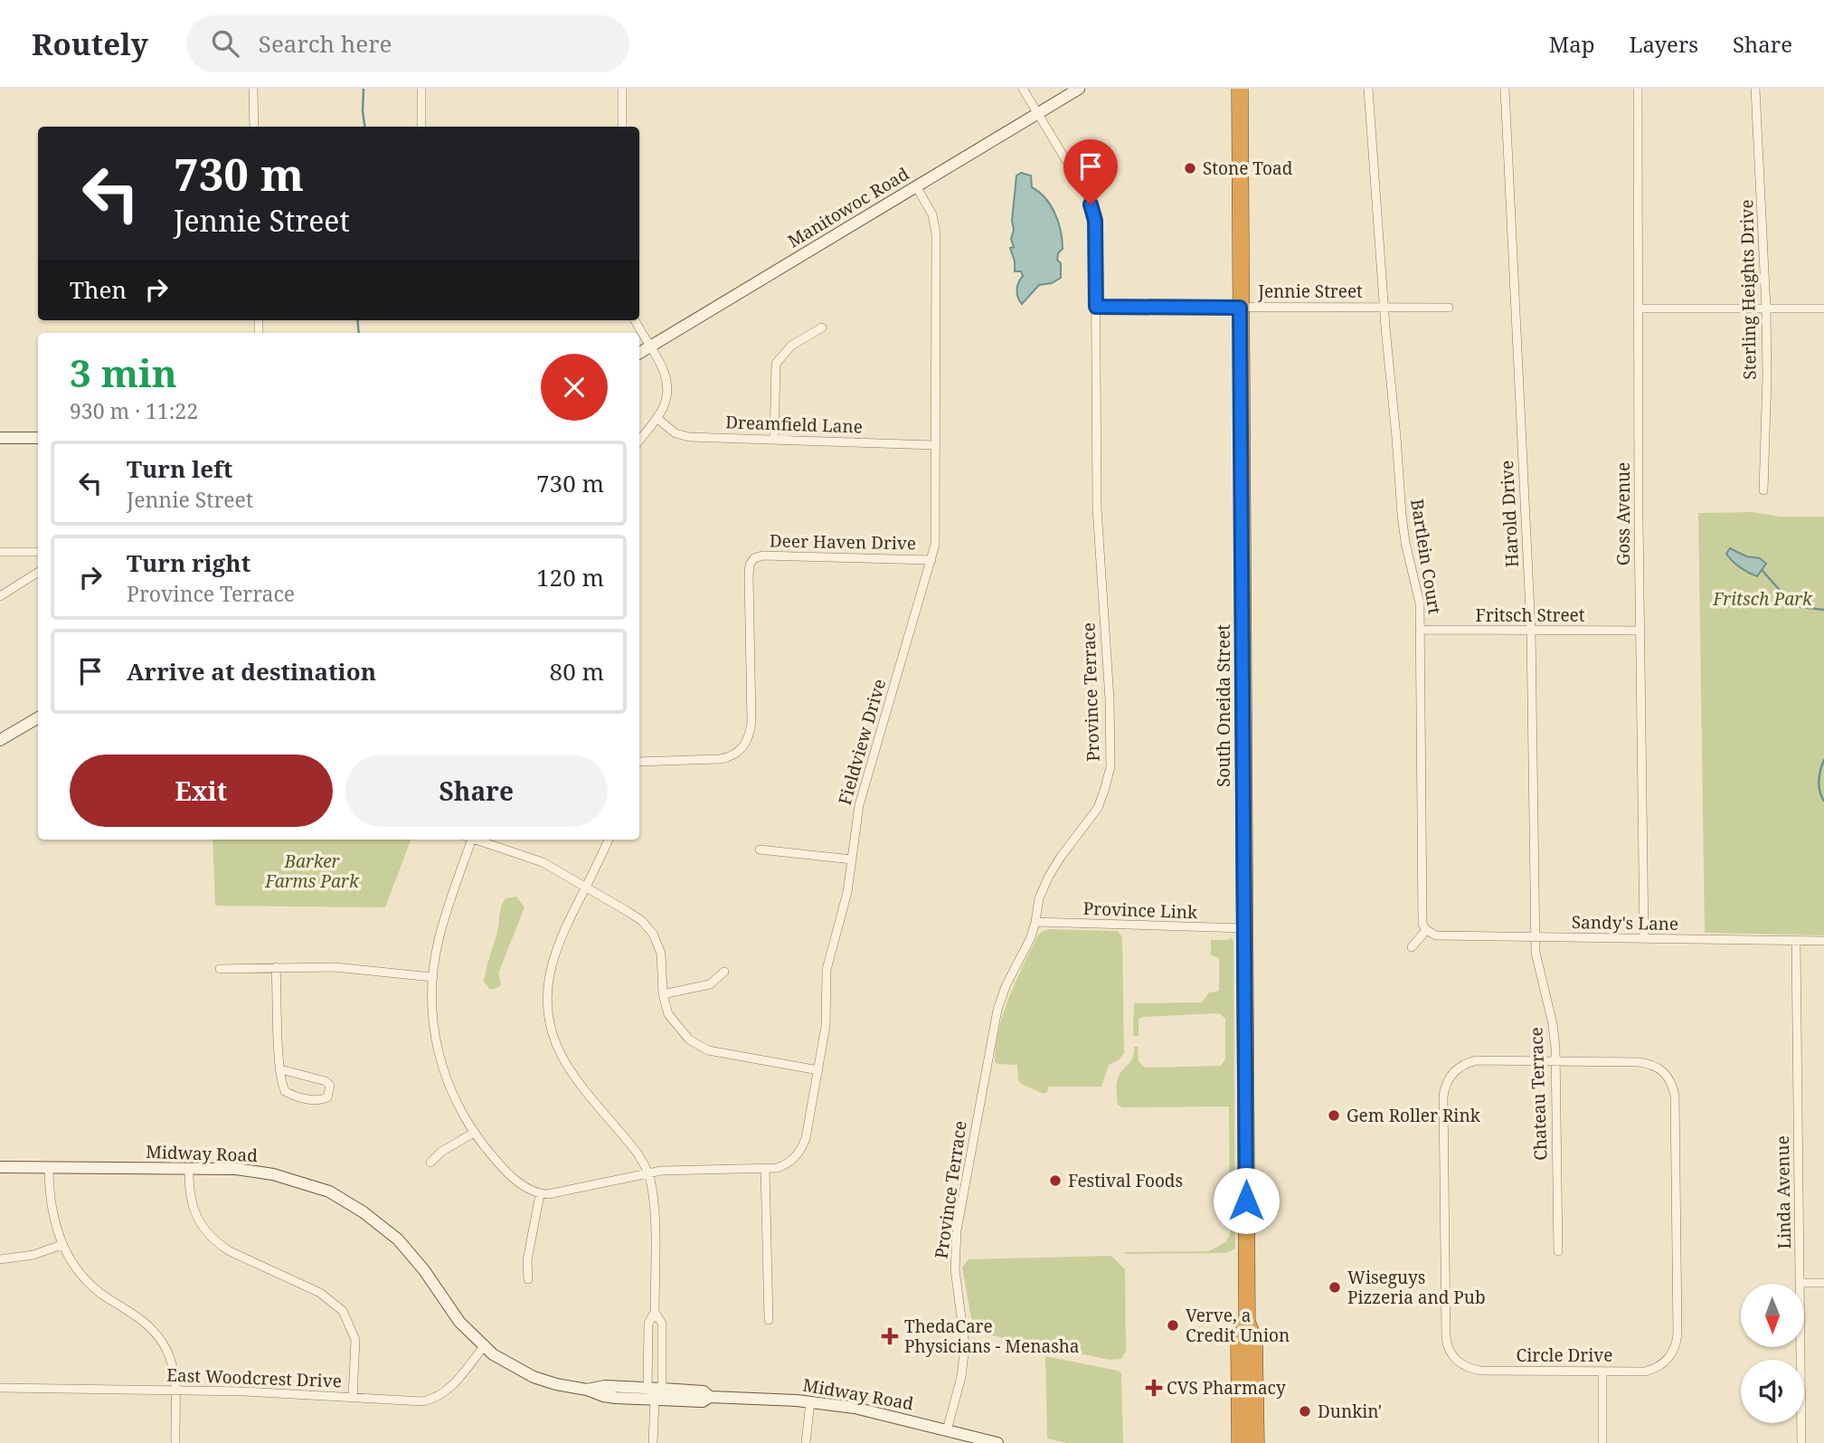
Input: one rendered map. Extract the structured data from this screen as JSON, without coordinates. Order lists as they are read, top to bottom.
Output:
{
  "streets": {
    "highway": ["South Oneida Street"],
    "main road": ["Manitowoc Road", "Midway Road"],
    "street": [
      "Sterling Heights Drive",
      "Jennie Street",
      "Dreamfield Lane",
      "Harold Drive",
      "Goss Avenue",
      "Deer Haven Drive",
      "Bartlein Court",
      "Fritsch Street",
      "Province Terrace",
      "Fieldview Drive",
      "Province Link",
      "Sandy's Lane",
      "Chateau Terrace",
      "Linda Avenue",
      "Circle Drive",
      "East Woodcrest Drive"
    ]
  },
  "crossings": [
    ["Manitowoc Road", "Province Terrace"],
    ["Manitowoc Road", "Fieldview Drive"],
    ["Jennie Street", "Bartlein Court"],
    ["Jennie Street", "Province Terrace"],
    ["Jennie Street", "South Oneida Street"],
    ["Dreamfield Lane", "Fieldview Drive"],
    ["Harold Drive", "Fritsch Street"],
    ["Harold Drive", "Sandy's Lane"],
    ["Harold Drive", "Chateau Terrace"],
    ["Goss Avenue", "Fritsch Street"],
    ["Goss Avenue", "Sandy's Lane"],
    ["Deer Haven Drive", "Fieldview Drive"],
    ["Bartlein Court", "Fritsch Street"],
    ["Bartlein Court", "Sandy's Lane"],
    ["Province Terrace", "Province Link"],
    ["Province Terrace", "Midway Road"],
    ["South Oneida Street", "Province Link"],
    ["Sandy's Lane", "Chateau Terrace"],
    ["Sandy's Lane", "Linda Avenue"],
    ["Chateau Terrace", "Circle Drive"],
    ["Midway Road", "East Woodcrest Drive"]
  ],
  "parks": ["Fritsch Park", "Barker Farms Park"],
  "places": {
    "other": [
      "Stone Toad",
      "Gem Roller Rink",
      "Festival Foods",
      "Wiseguys Pizzeria and Pub",
      "Verve, a Credit Union",
      "Dunkin'"
    ],
    "health": ["ThedaCare Physicians - Menasha", "CVS Pharmacy"]
  },
  "north": "bottom",
  "page": {
    "header": "Routely",
    "search": "Search here",
    "nav": ["Map", "Layers", "Share"],
    "turn": ["730 m", "Jennie Street"],
    "then": "Then",
    "heading": ["3 min", "930 m · 11:22"],
    "list": [
      {
        "name": "Turn left",
        "note": "Jennie Street",
        "value": "730 m"
      },
      {
        "name": "Turn right",
        "note": "Province Terrace",
        "value": "120 m"
      },
      {
        "name": "Arrive at destination",
        "value": "80 m"
      }
    ],
    "buttons": ["Exit", "Share"]
  }
}
